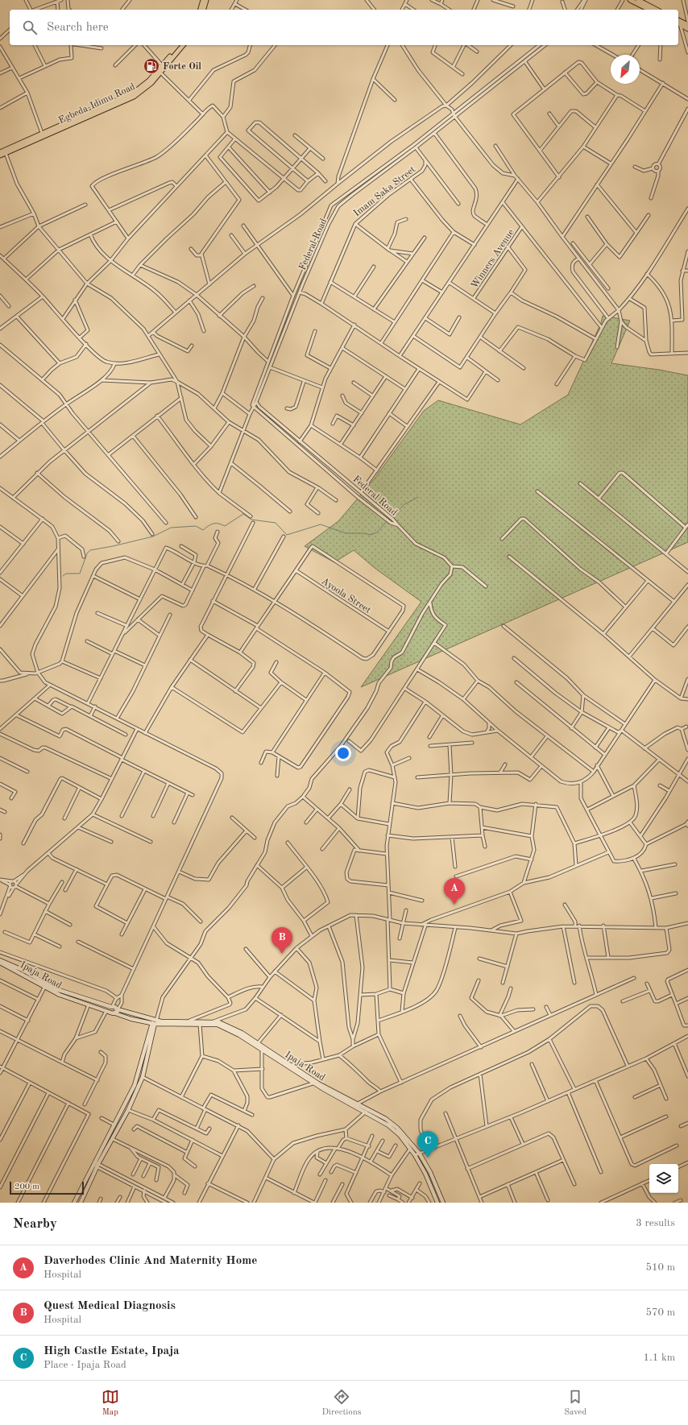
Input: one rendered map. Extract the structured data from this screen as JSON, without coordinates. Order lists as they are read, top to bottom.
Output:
{
  "streets": {
    "main road": ["Egbeda-Idimu Road", "Ipaja Road"],
    "street": [
      "Imam Saka Street",
      "Federal Road",
      "Winners Avenue",
      "Ayoola Street"
    ]
  },
  "places": {
    "fuel station": ["Forte Oil"]
  },
  "scale_bar": "200 m",
  "north": "bottom left",
  "page": {
    "search": "Search here",
    "pins": ["A", "B", "C"],
    "scale": "200 m",
    "heading": ["Nearby", "3 results"],
    "list": [
      {
        "mark": "A",
        "name": "Daverhodes Clinic And Maternity Home",
        "note": "Hospital",
        "value": "510 m"
      },
      {
        "mark": "B",
        "name": "Quest Medical Diagnosis",
        "note": "Hospital",
        "value": "570 m"
      },
      {
        "mark": "C",
        "name": "High Castle Estate, Ipaja",
        "note": "Place · Ipaja Road",
        "value": "1.1 km"
      }
    ],
    "nav": ["Map", "Directions", "Saved"]
  }
}
